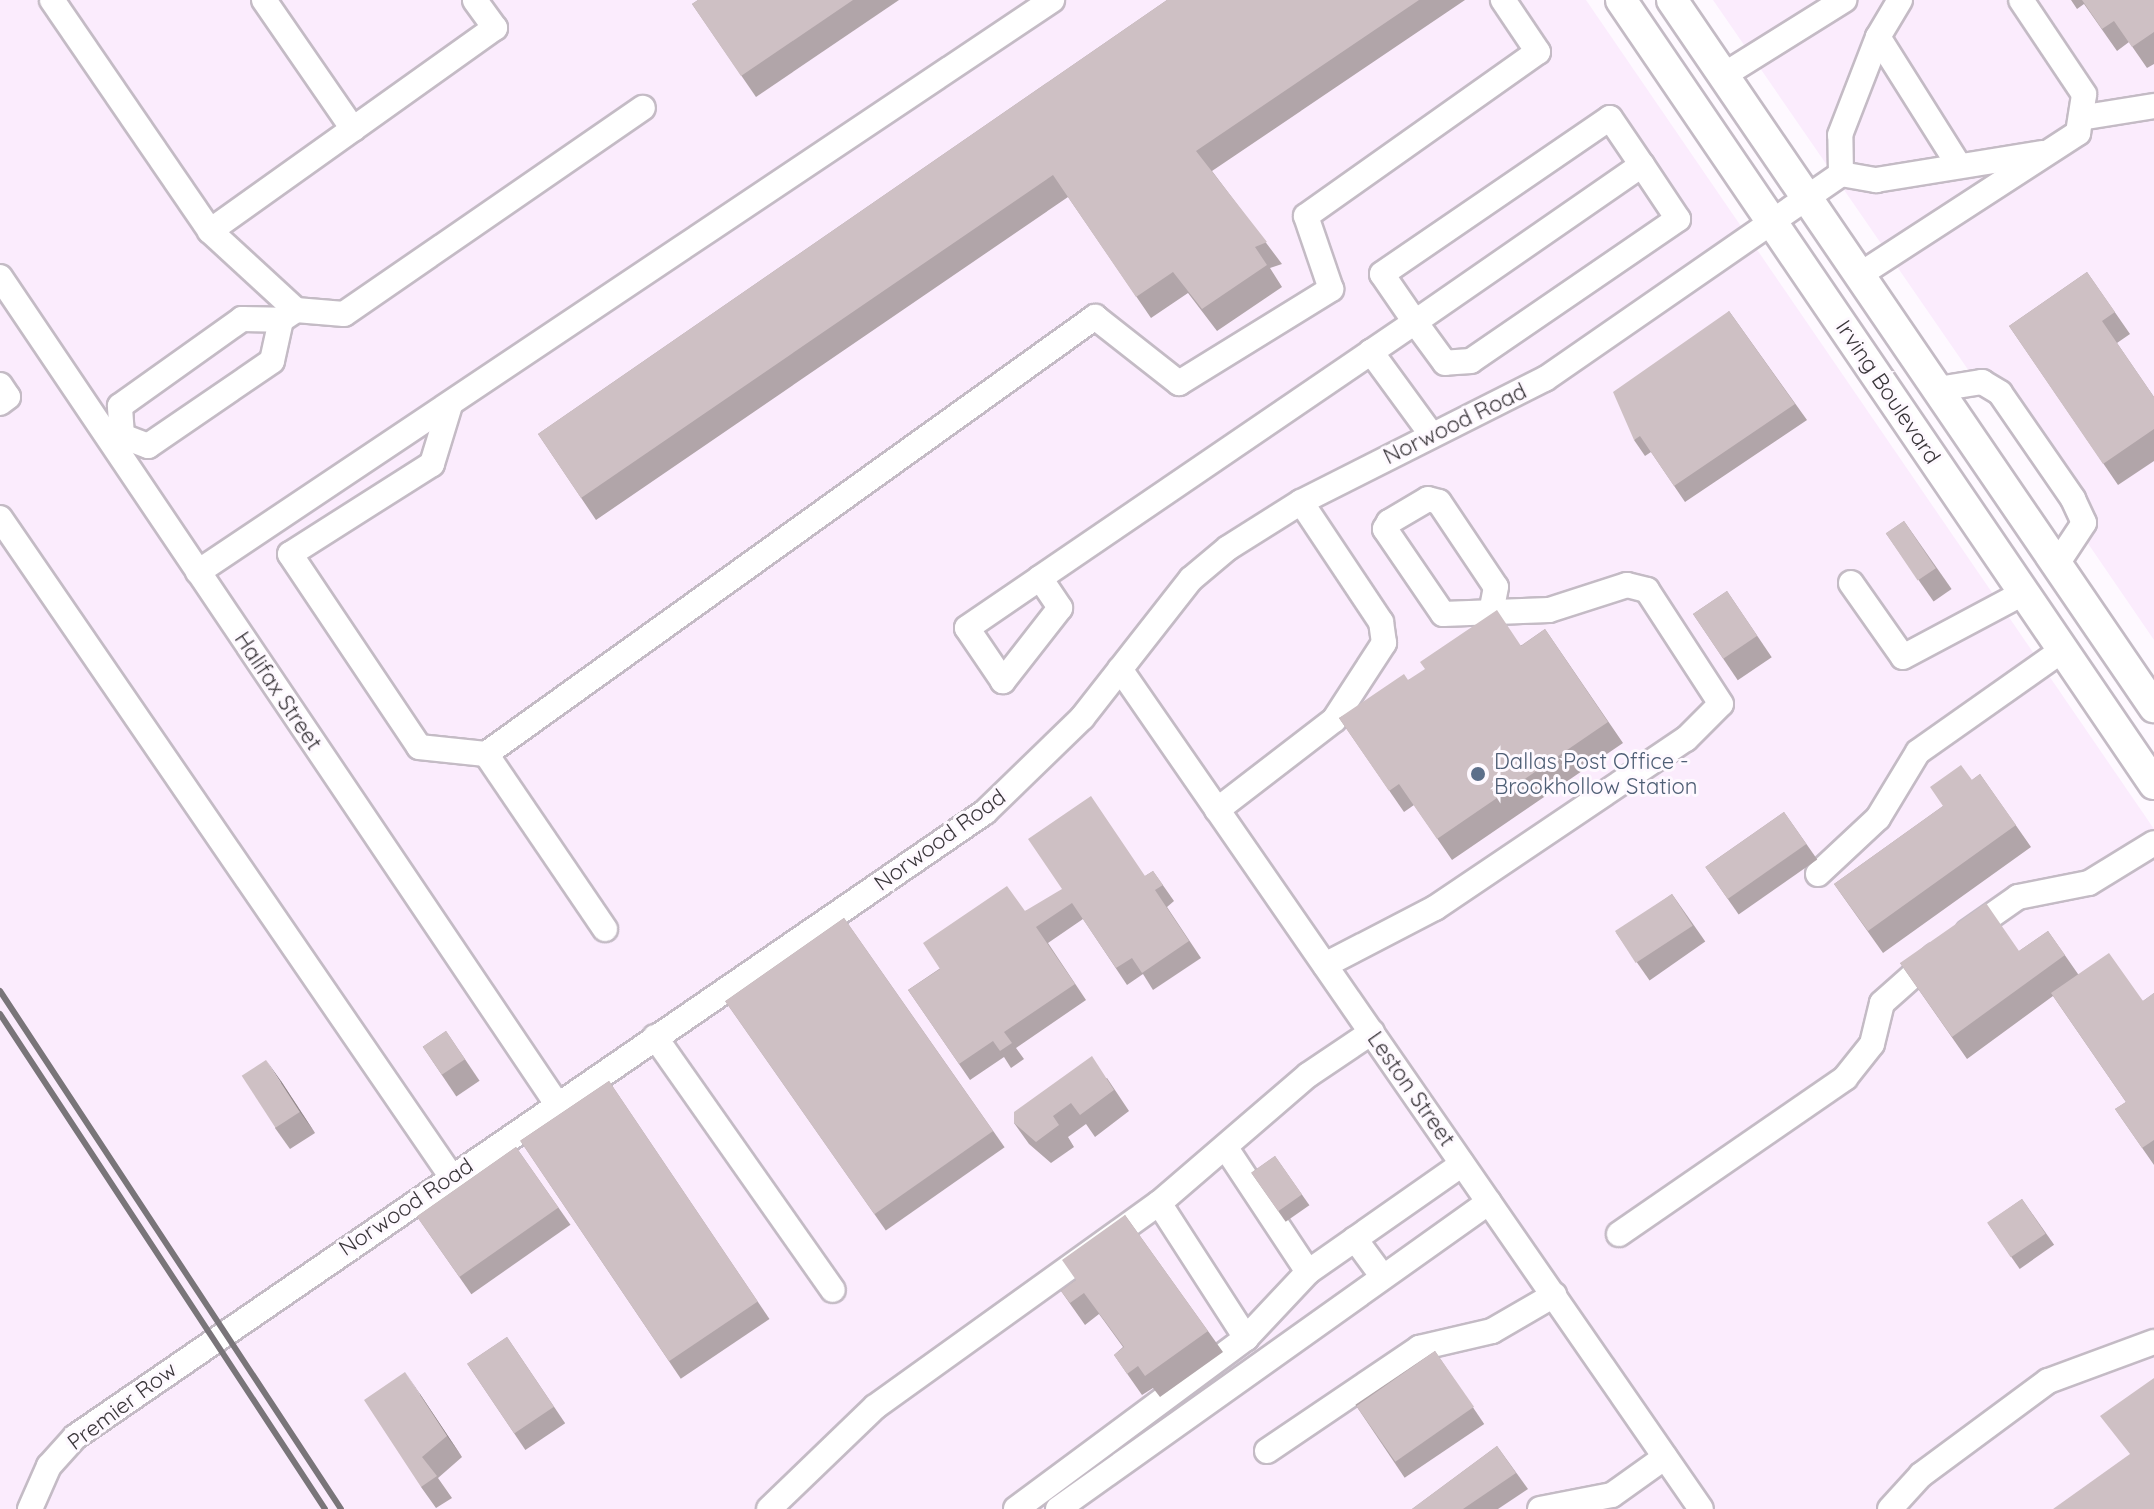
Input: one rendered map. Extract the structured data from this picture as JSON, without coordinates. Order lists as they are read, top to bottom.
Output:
{
  "streets": {
    "main road": ["Irving Boulevard"],
    "street": [
      "Norwood Road",
      "Halifax Street",
      "Leston Street",
      "Premier Row"
    ]
  },
  "crossings": [
    ["Irving Boulevard", "Norwood Road"],
    ["Norwood Road", "Halifax Street"],
    ["Norwood Road", "Leston Street"],
    ["Norwood Road", "Premier Row"]
  ],
  "places": ["Dallas Post Office - Brookhollow Station"]
}
